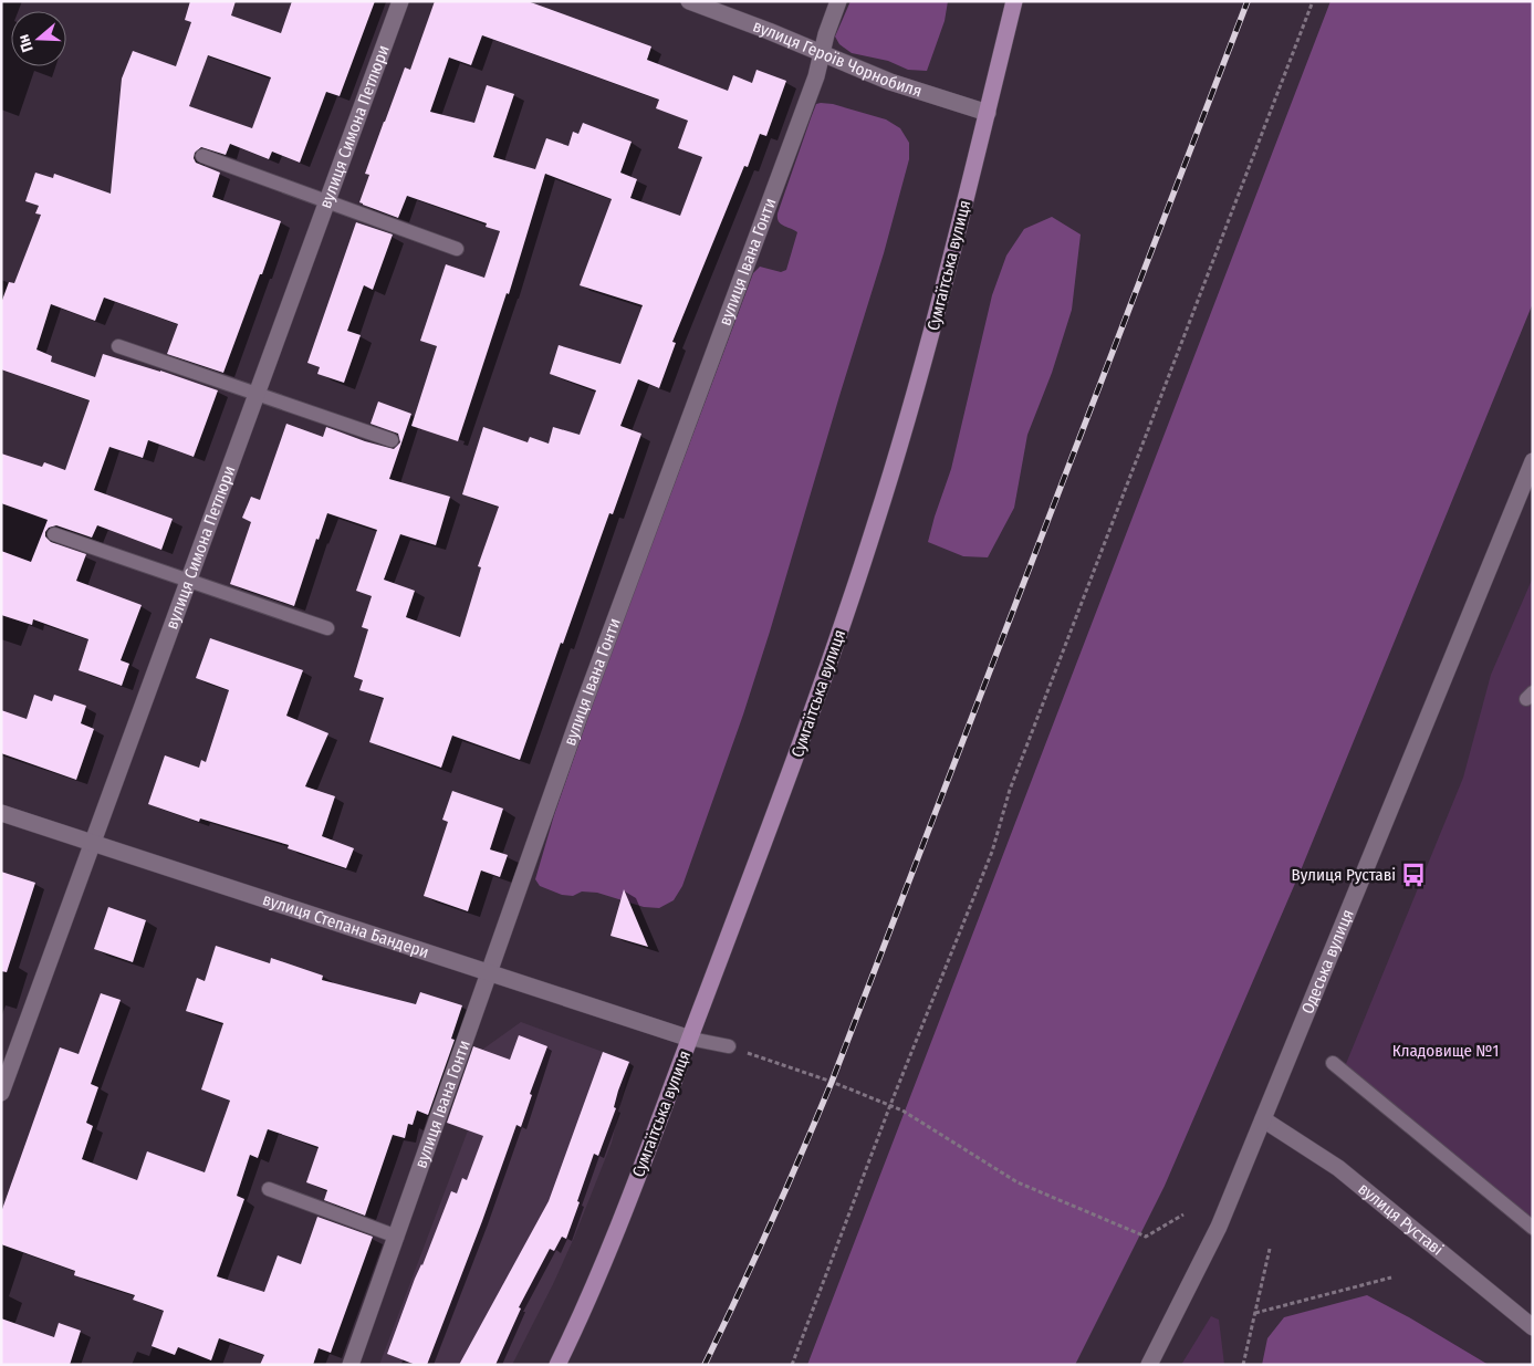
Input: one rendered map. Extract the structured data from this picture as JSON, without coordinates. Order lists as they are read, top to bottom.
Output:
{
  "streets": {
    "main road": ["Сумгаїтська вулиця"],
    "street": [
      "вулиця Героїв Чорнобиля",
      "вулиця Симона Петлюри",
      "вулиця Івана Гонти",
      "вулиця Степана Бандери",
      "Одеська вулиця",
      "вулиця Руставі"
    ]
  },
  "crossings": [
    ["вулиця Героїв Чорнобиля", "вулиця Івана Гонти"],
    ["вулиця Героїв Чорнобиля", "Сумгаїтська вулиця"],
    ["вулиця Симона Петлюри", "вулиця Степана Бандери"],
    ["вулиця Івана Гонти", "вулиця Степана Бандери"],
    ["Сумгаїтська вулиця", "вулиця Степана Бандери"],
    ["Одеська вулиця", "вулиця Руставі"]
  ],
  "parks": ["Кладовище №1"],
  "places": {
    "bus stop": ["Вулиця Руставі"]
  },
  "north": "left"
}
